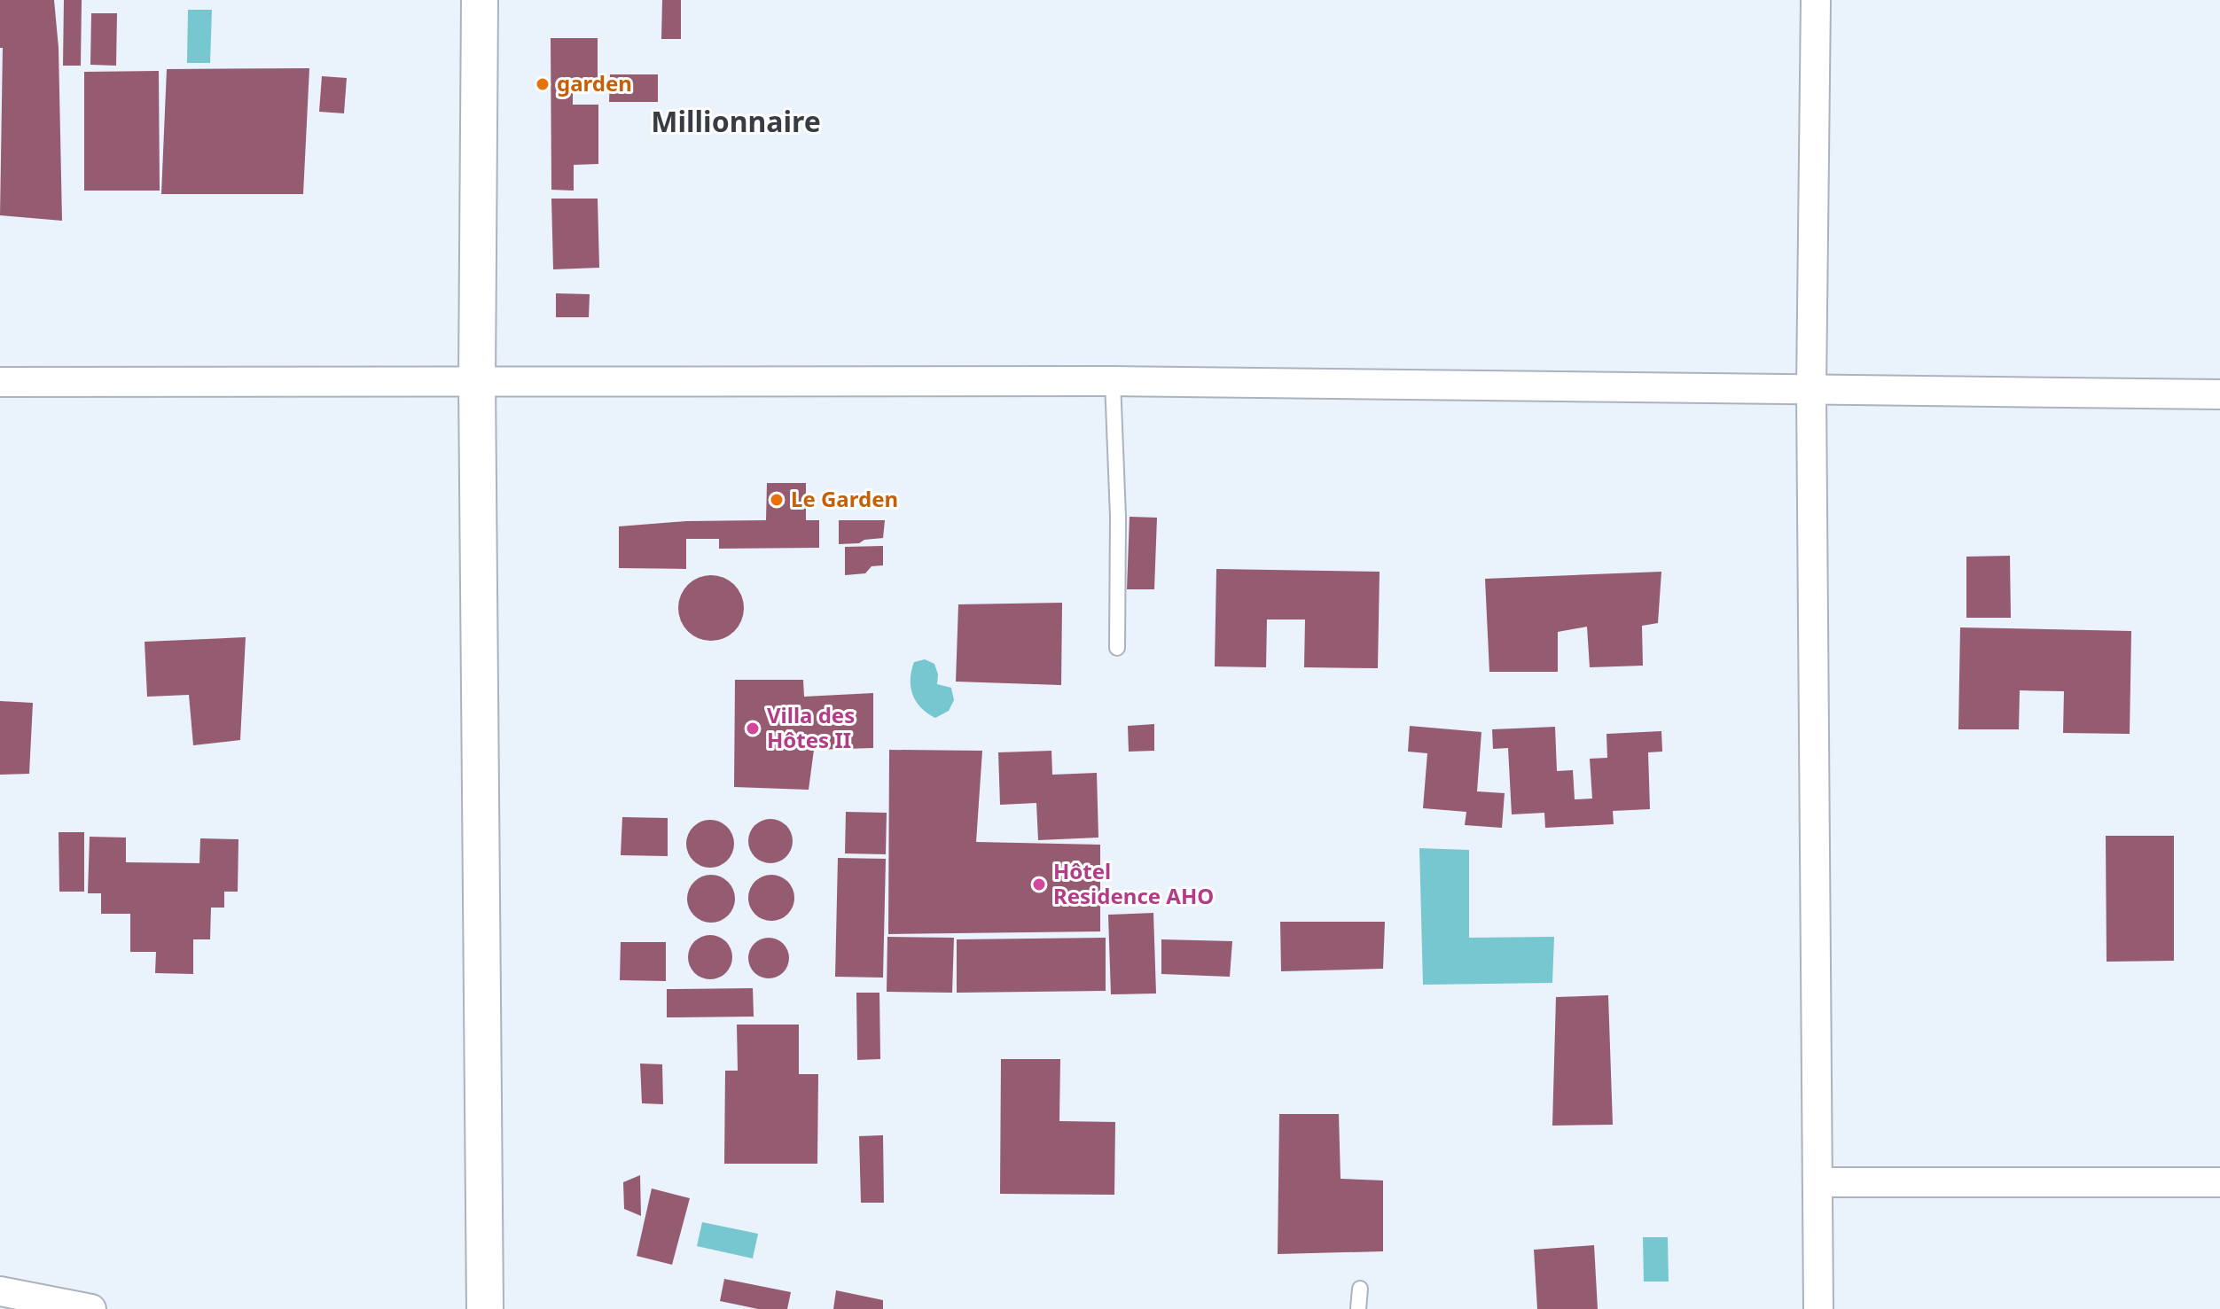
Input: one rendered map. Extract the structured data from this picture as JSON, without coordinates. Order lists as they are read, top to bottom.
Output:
{
  "districts": ["Millionnaire"],
  "places": [
    "garden",
    "Le Garden",
    "Villa des Hôtes II",
    "Hôtel Residence AHO"
  ]
}
